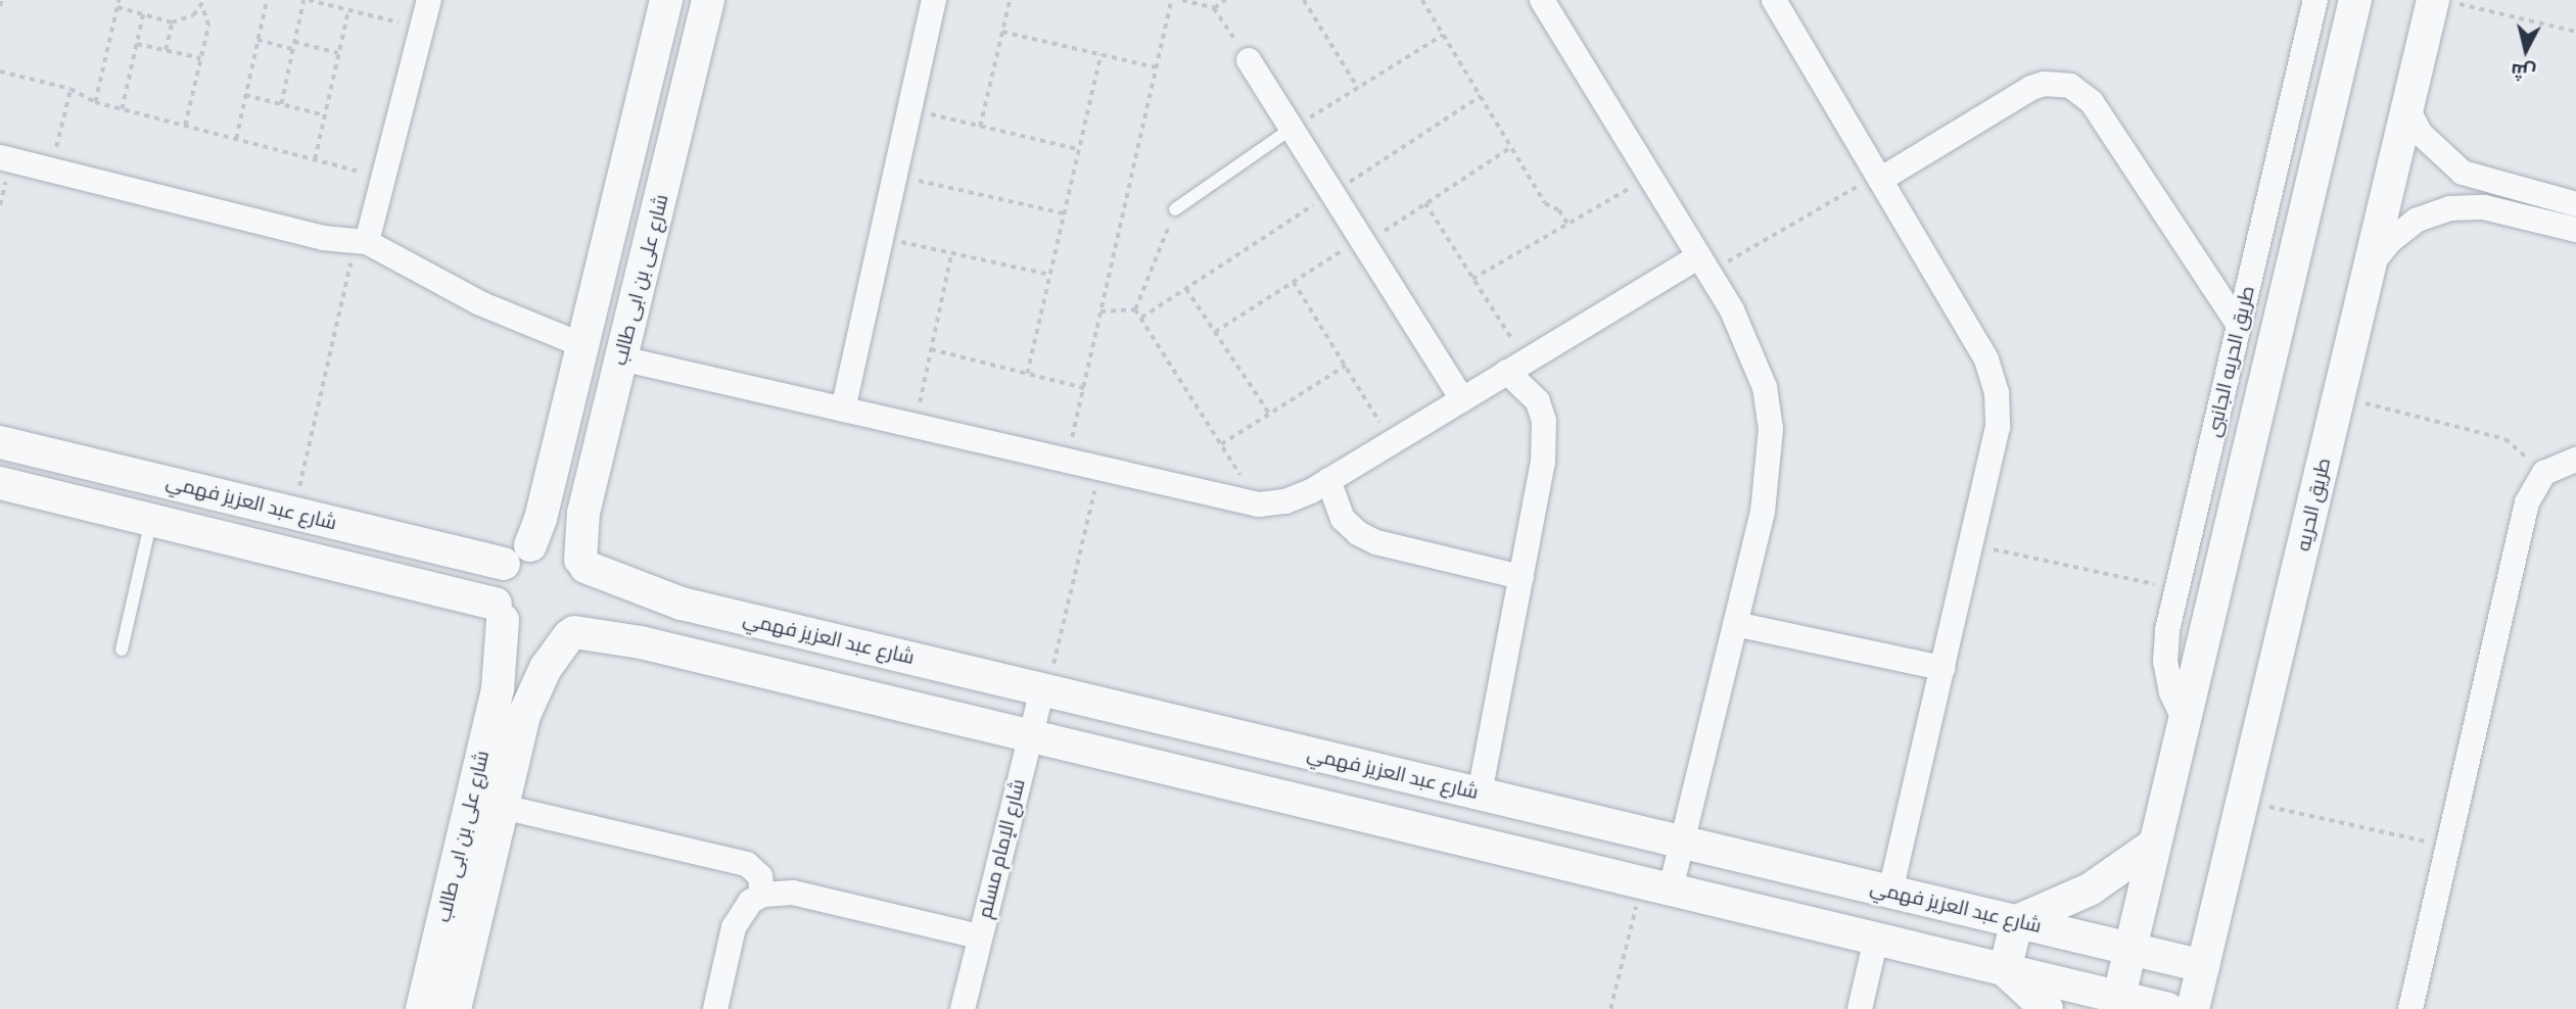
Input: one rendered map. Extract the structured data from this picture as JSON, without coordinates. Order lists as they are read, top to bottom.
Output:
{
  "streets": {
    "street": [
      "شارع على بن ابى طالب",
      "طريق الحريه الجانبى",
      "شارع عبد العزيز فهمي",
      "طريق الحريه",
      "شارع الإمام مسلم"
    ]
  },
  "crossings": [
    ["شارع على بن ابى طالب", "شارع عبد العزيز فهمي"],
    ["شارع عبد العزيز فهمي", "طريق الحريه"],
    ["شارع عبد العزيز فهمي", "شارع الإمام مسلم"]
  ],
  "north": "bottom"
}
